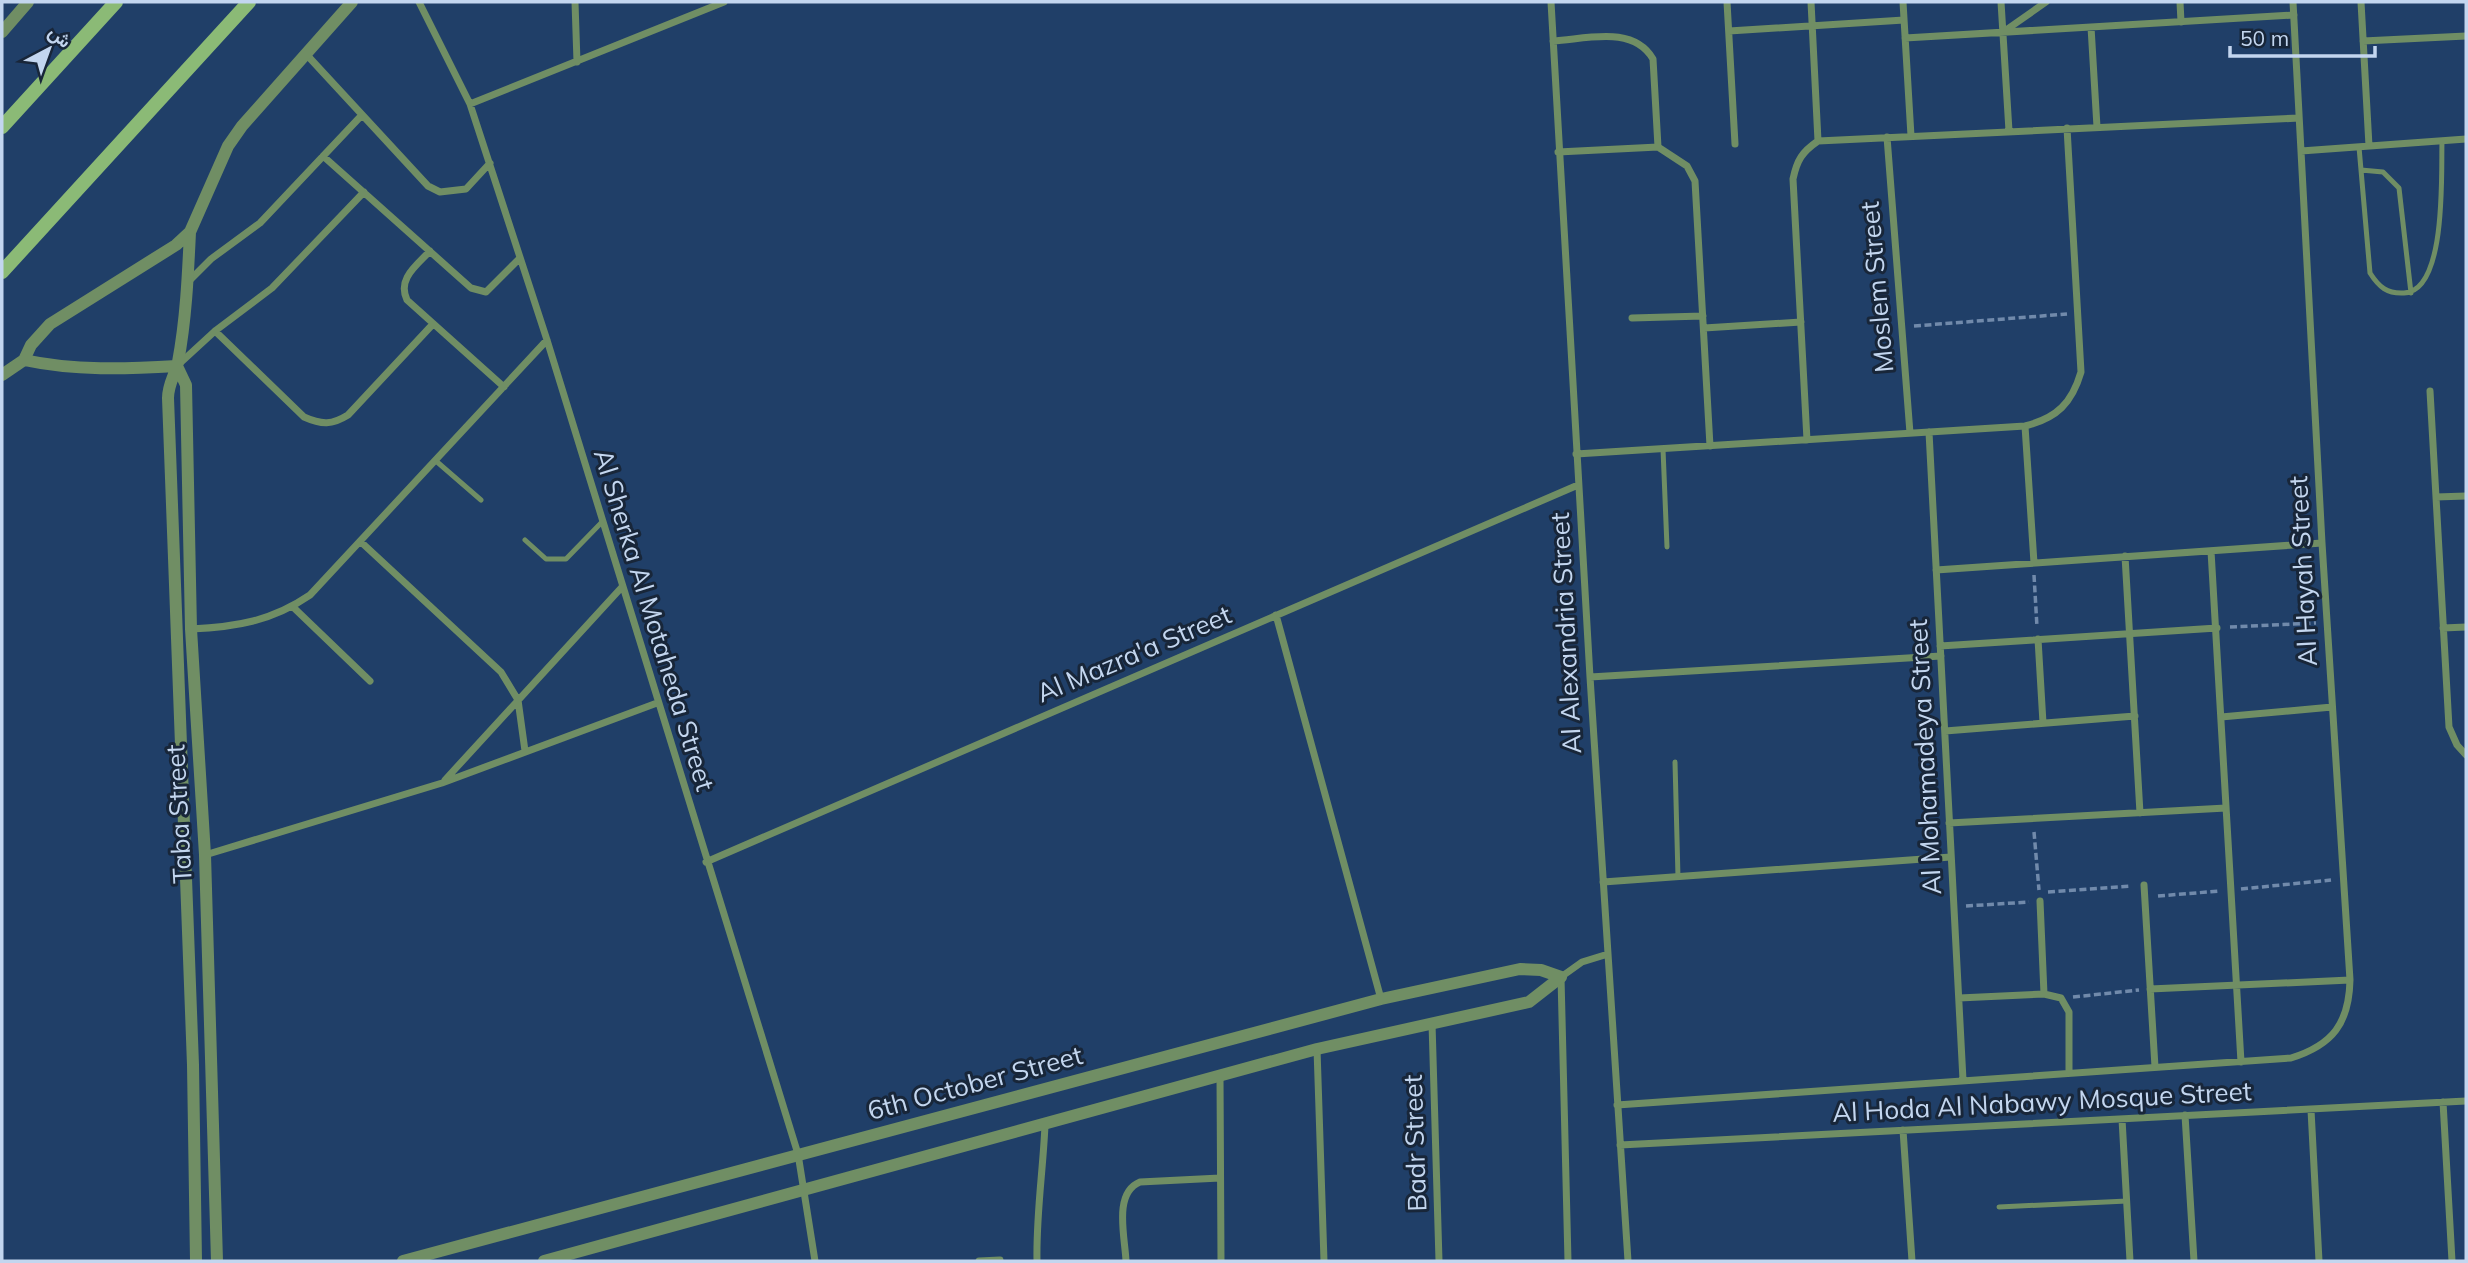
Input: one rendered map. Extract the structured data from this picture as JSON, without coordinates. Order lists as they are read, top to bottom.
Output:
{
  "streets": {
    "street": [
      "Moslem Street",
      "Al Hayah Street",
      "Al Sherka Al Motaheda Street",
      "Al Alexandria Street",
      "Al Mazra'a Street",
      "Al Mohamadeya Street",
      "Taba Street",
      "6th October Street",
      "Al Hoda Al Nabawy Mosque Street",
      "Badr Street"
    ]
  },
  "crossings": [
    ["Al Hayah Street", "Al Hoda Al Nabawy Mosque Street"],
    ["Al Sherka Al Motaheda Street", "Al Mazra'a Street"],
    ["Al Sherka Al Motaheda Street", "6th October Street"],
    ["Al Alexandria Street", "Al Mazra'a Street"],
    ["Al Alexandria Street", "Al Hoda Al Nabawy Mosque Street"],
    ["Al Mohamadeya Street", "Al Hoda Al Nabawy Mosque Street"]
  ],
  "scale_bar": "50 m",
  "north": "top right"
}
